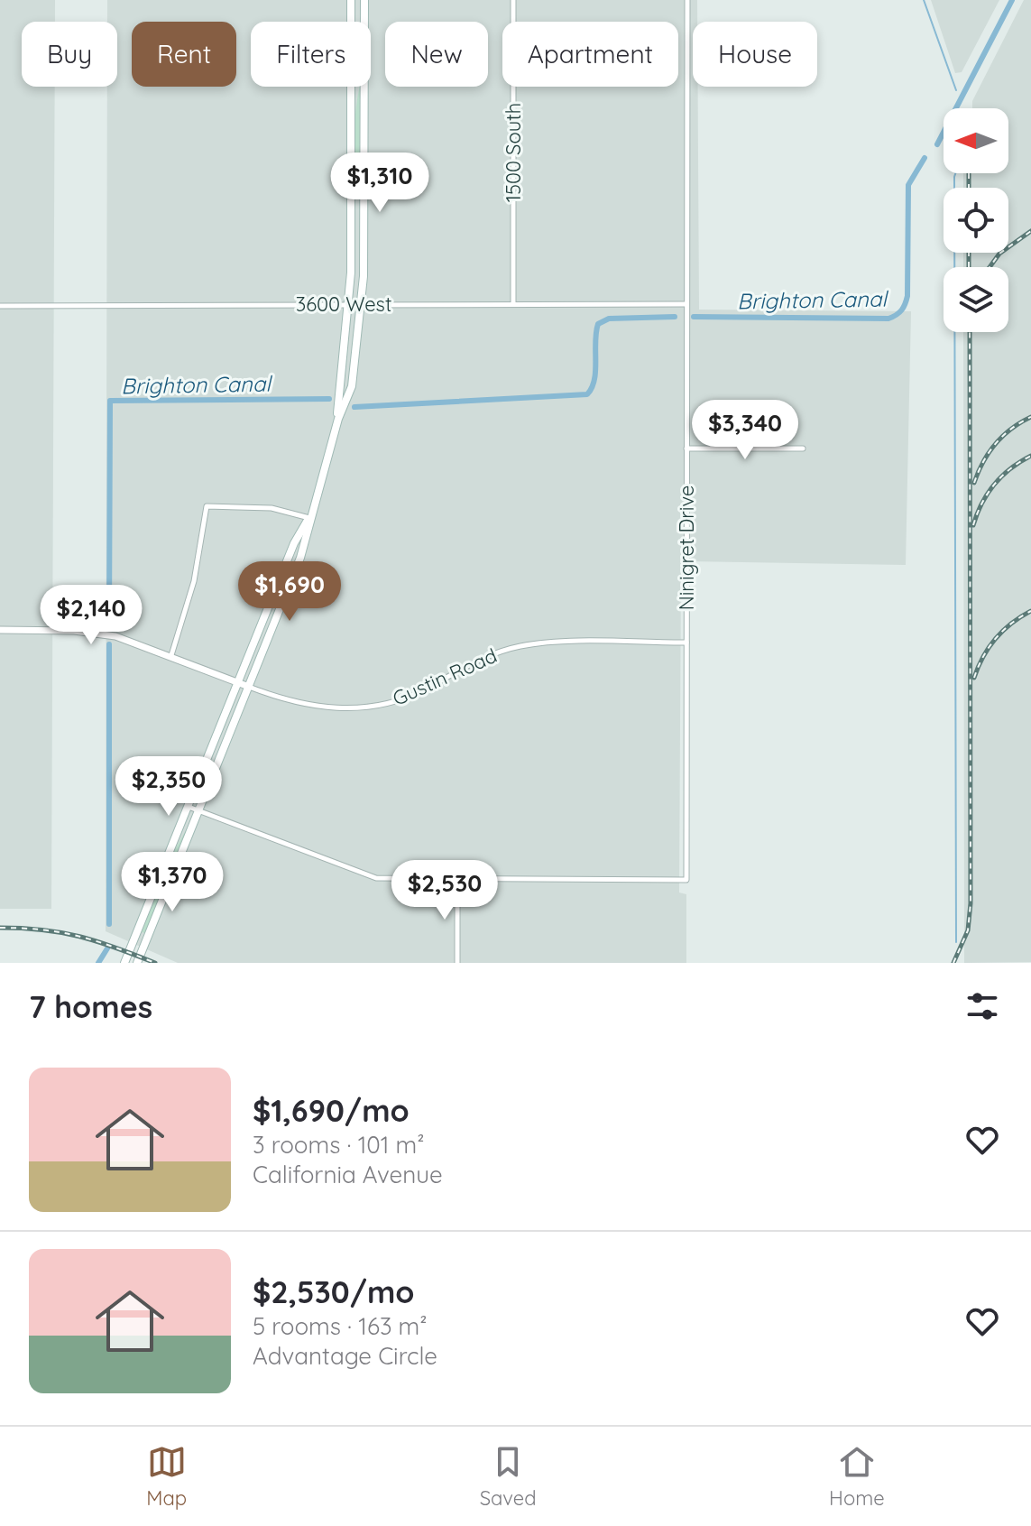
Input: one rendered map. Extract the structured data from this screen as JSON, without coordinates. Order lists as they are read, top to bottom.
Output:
{
  "streets": {
    "street": [
      "1500 South",
      "3600 West",
      "Ninigret Drive",
      "Gustin Road"
    ]
  },
  "crossings": [
    ["1500 South", "3600 West"],
    ["3600 West", "Ninigret Drive"],
    ["Ninigret Drive", "Gustin Road"]
  ],
  "water": ["Brighton Canal"],
  "north": "left",
  "page": {
    "chip": [
      "Buy",
      "Rent",
      "Filters",
      "New",
      "Apartment",
      "House"
    ],
    "price": [
      "$1,310",
      "$3,340",
      "$1,690",
      "$2,140",
      "$2,350",
      "$1,370",
      "$2,530"
    ],
    "heading": "7 homes",
    "list": [
      {
        "name": "$1,690/mo",
        "note": "3 rooms · 101 m² · California Avenue"
      },
      {
        "name": "$2,530/mo",
        "note": "5 rooms · 163 m² · Advantage Circle"
      }
    ],
    "tabs": ["Map", "Saved", "Home"]
  }
}
